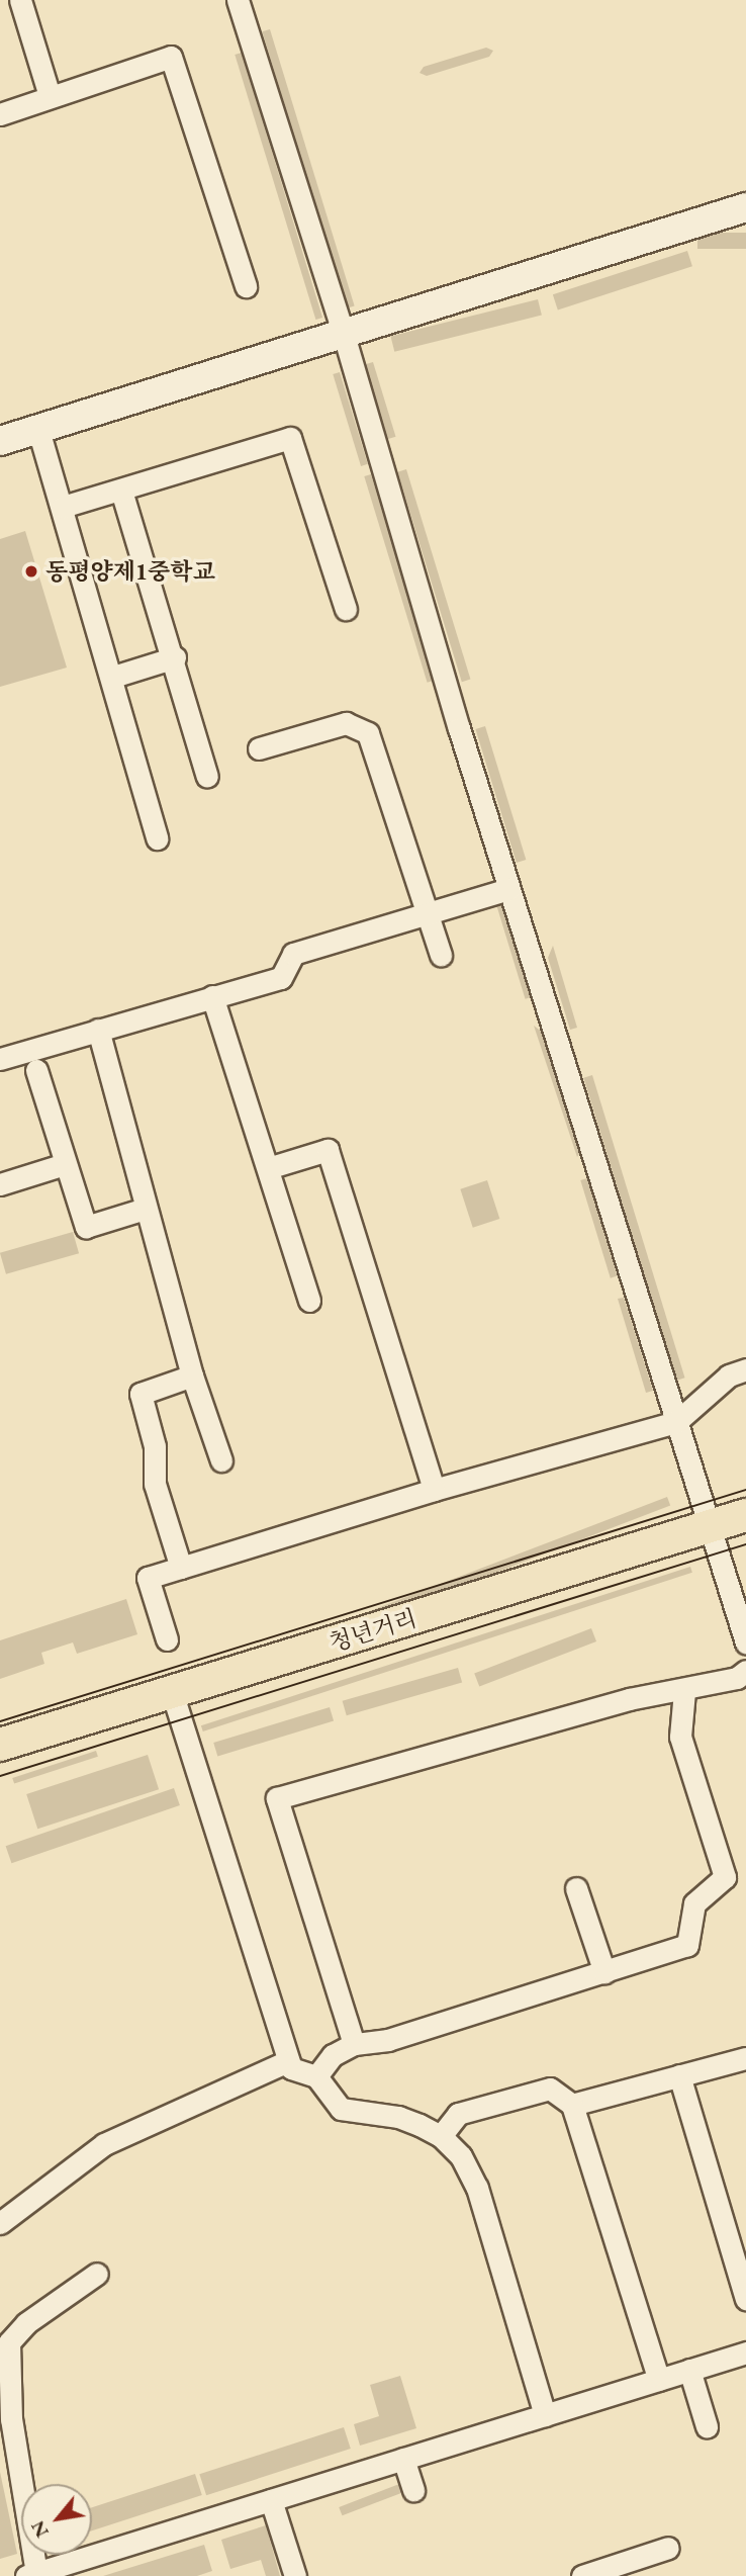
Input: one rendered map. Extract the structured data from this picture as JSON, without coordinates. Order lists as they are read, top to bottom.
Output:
{
  "streets": {
    "main road": ["청년거리"]
  },
  "places": ["동평양제1중학교"],
  "north": "bottom left"
}
